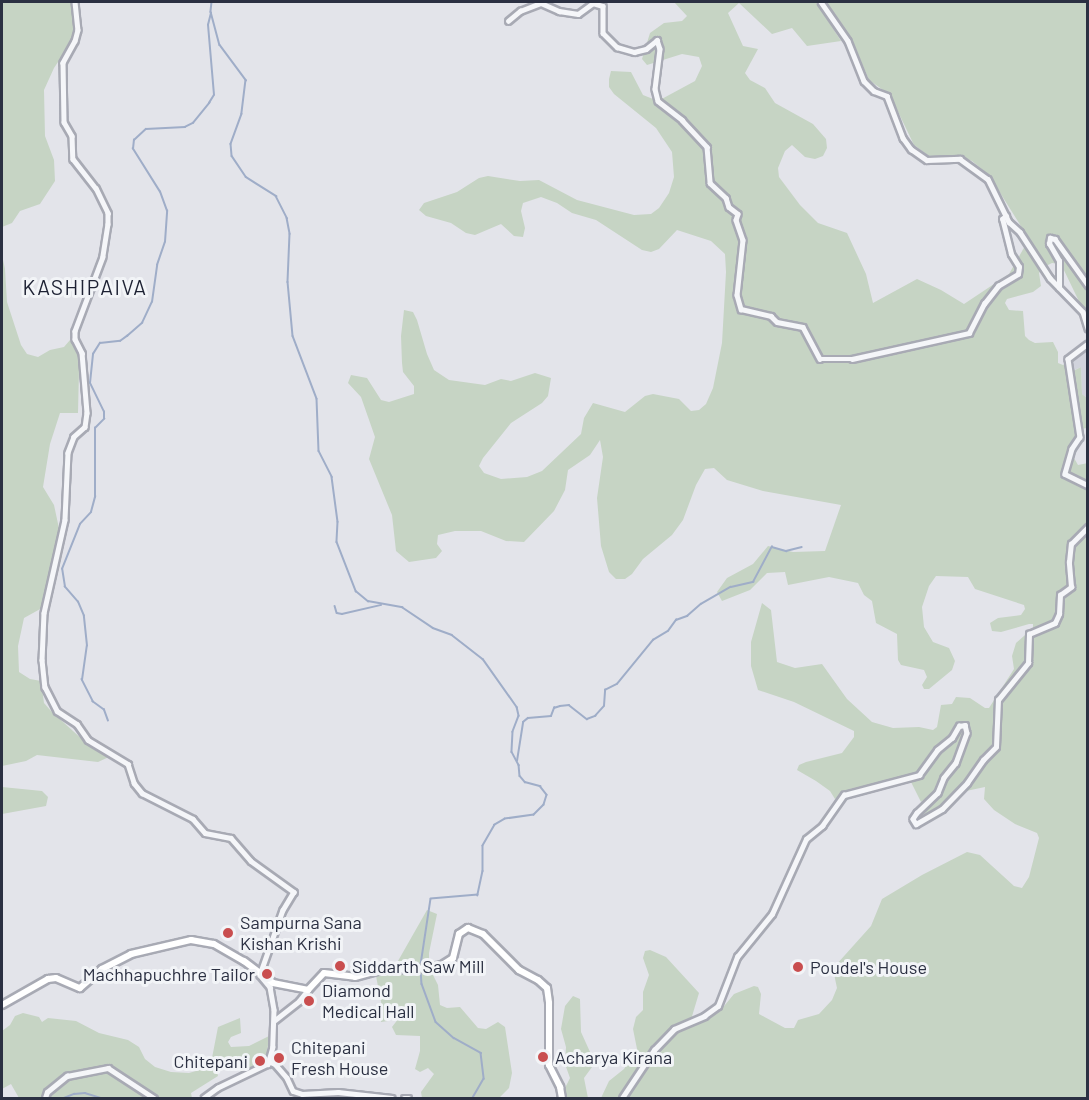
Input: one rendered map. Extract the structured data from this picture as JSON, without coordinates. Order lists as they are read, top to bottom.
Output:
{
  "districts": ["KASHIPAIVA"],
  "places": [
    "Sampurna Sana Kishan Krishi",
    "Siddarth Saw Mill",
    "Poudel's House",
    "Machhapuchhre Tailor",
    "Diamond Medical Hall",
    "Acharya Kirana",
    "Chitepani Fresh House",
    "Chitepani"
  ]
}
